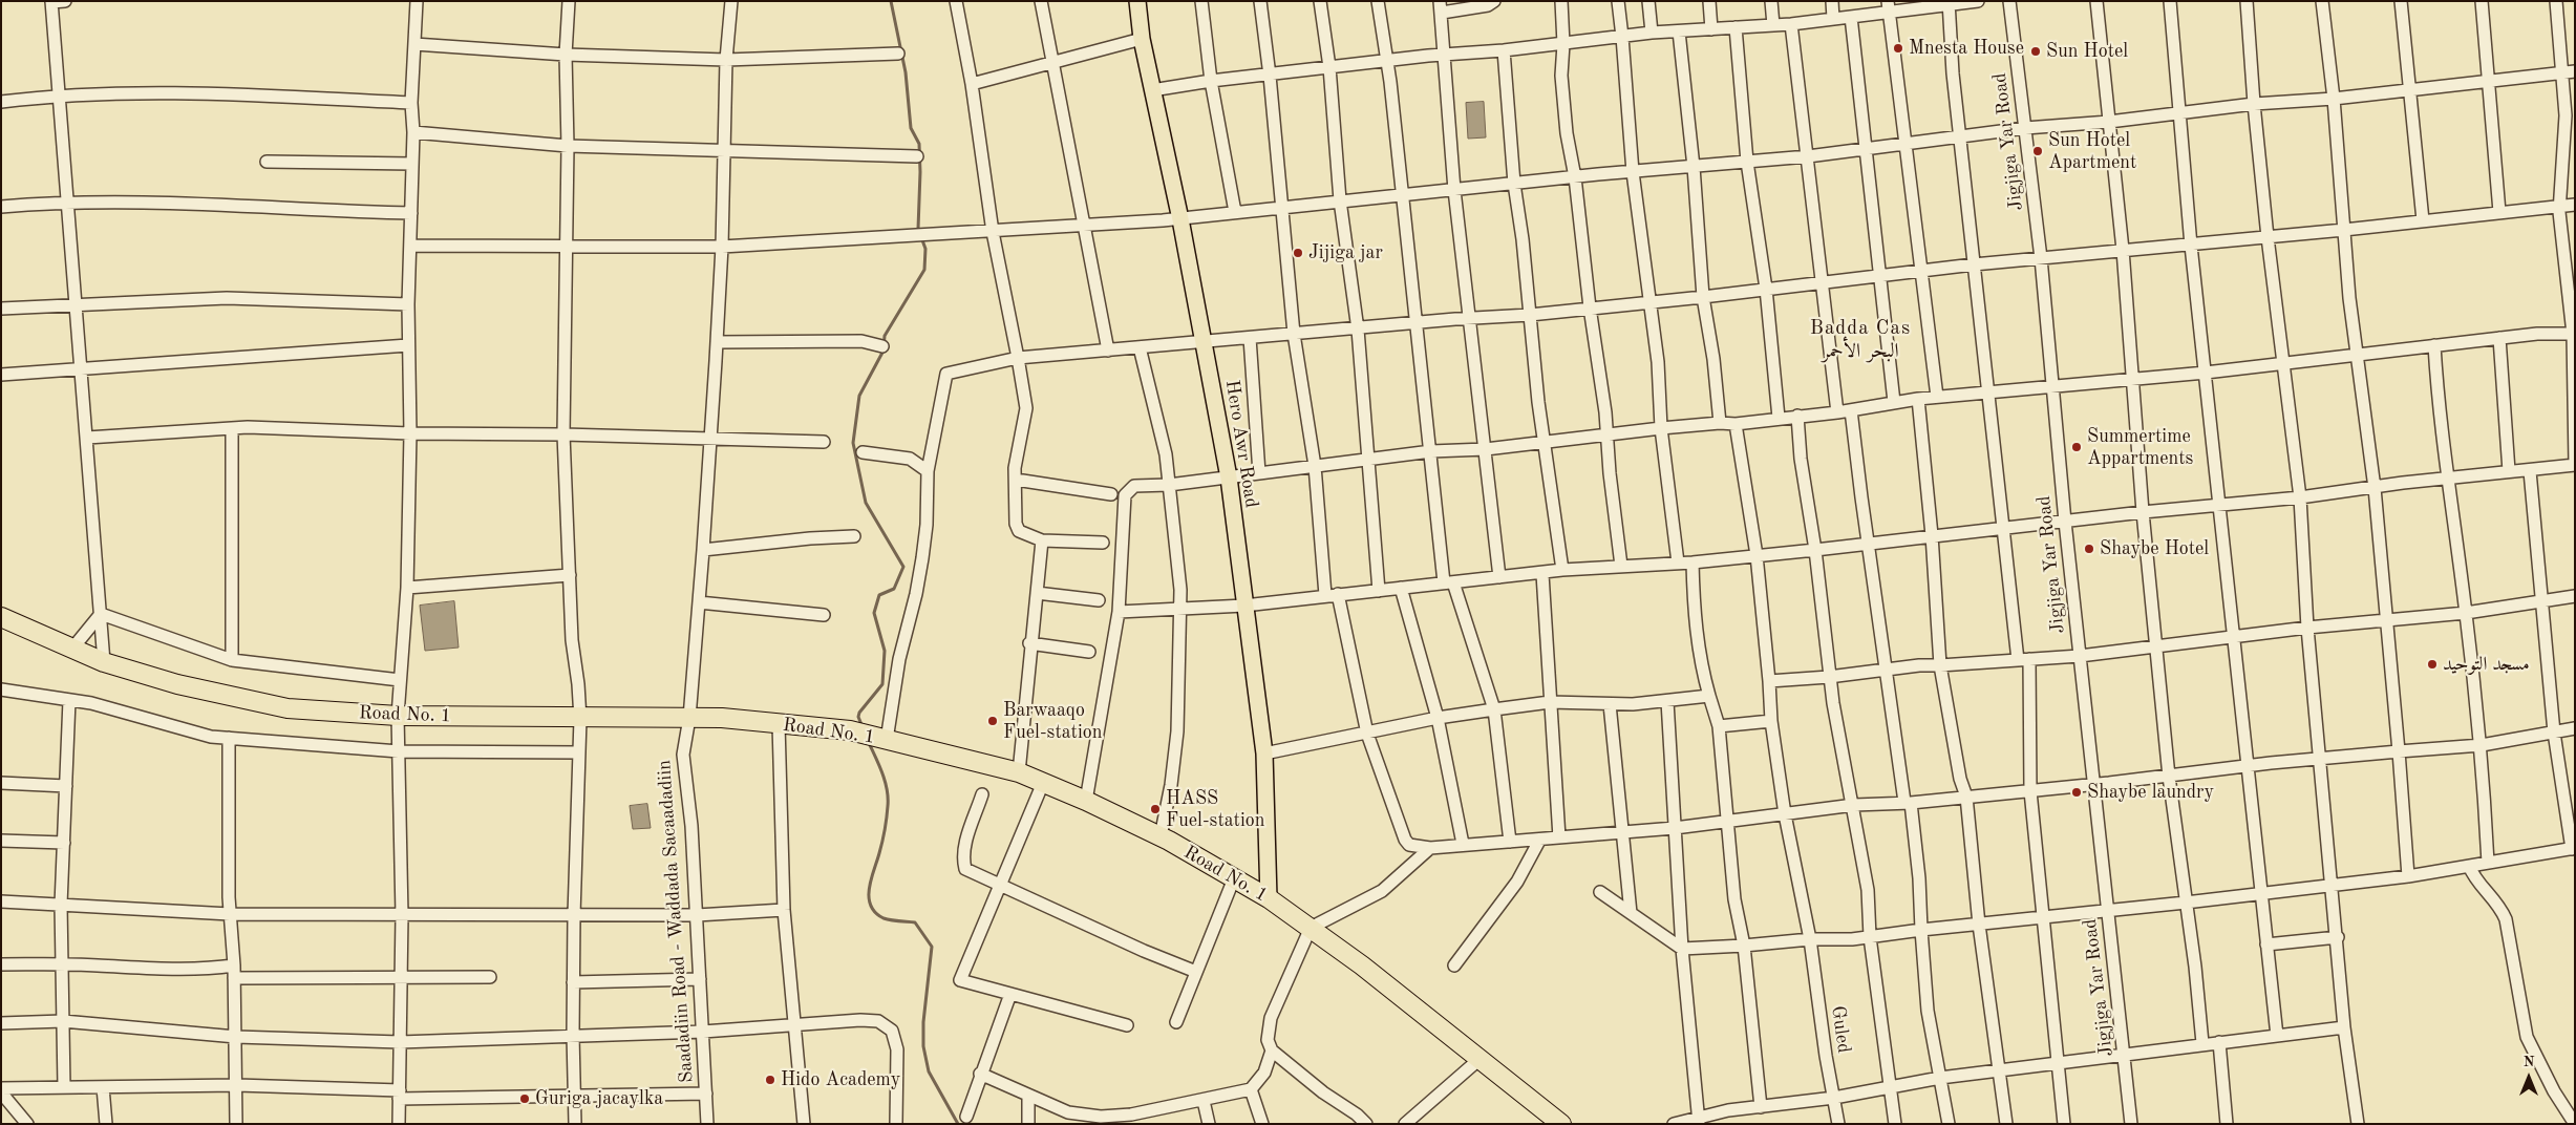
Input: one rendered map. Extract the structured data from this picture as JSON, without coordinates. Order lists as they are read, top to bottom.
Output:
{
  "streets": {
    "highway": ["Road No. 1"],
    "main road": ["Hero Awr Road"],
    "street": ["Jigjiga Yar Road", "Saadadiin Road - Waddada Sacaadadiin", "Guled"]
  },
  "crossings": [
    ["Hero Awr Road", "Road No. 1"],
    ["Road No. 1", "Saadadiin Road - Waddada Sacaadadiin"]
  ],
  "districts": ["Badda Cas البحر الأحمر"],
  "places": [
    "Mnesta House",
    "Sun Hotel",
    "Sun Hotel Apartment",
    "Jijiga jar",
    "Summertime Appartments",
    "Shaybe Hotel",
    "مسجد التوحيد",
    "Barwaaqo Fuel-station",
    "Shaybe laundry",
    "HASS Fuel-station",
    "Hido Academy",
    "Guriga jacaylka"
  ],
  "north": "top"
}
